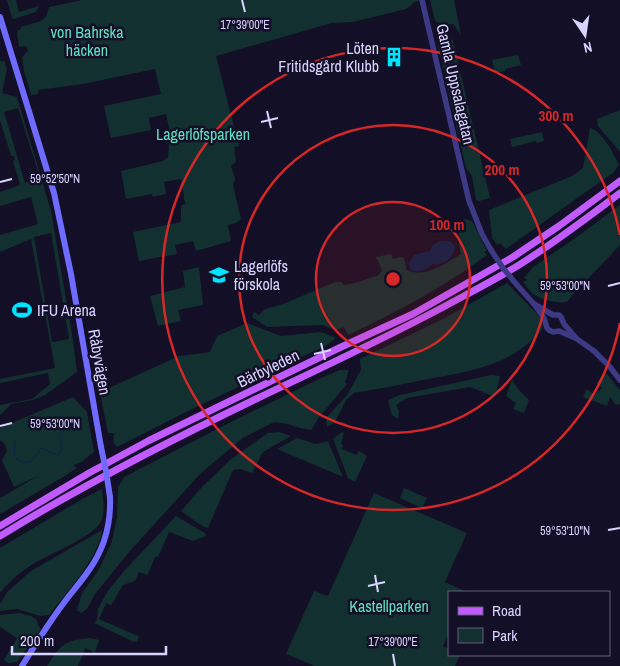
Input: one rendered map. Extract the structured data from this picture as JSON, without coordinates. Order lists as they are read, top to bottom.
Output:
{
  "streets": {
    "main road": ["Råbyvägen", "Bärbyleden"],
    "street": ["Gamla Uppsalagatan"]
  },
  "parks": ["von Bahrska häcken", "Lagerlöfsparken", "Kastellparken"],
  "places": {
    "building": ["Löten Fritidsgård Klubb"],
    "school or university": ["Lagerlöfs förskola"],
    "sports": ["IFU Arena"]
  },
  "legend": ["Road", "Park"],
  "scale_bar": "200 m",
  "north": "bottom",
  "coordinates": [
    "17°39'00\"E",
    "59°52'50\"N",
    "59°53'00\"N",
    "59°53'10\"N"
  ],
  "rings": ["300 m", "200 m", "100 m"]
}
